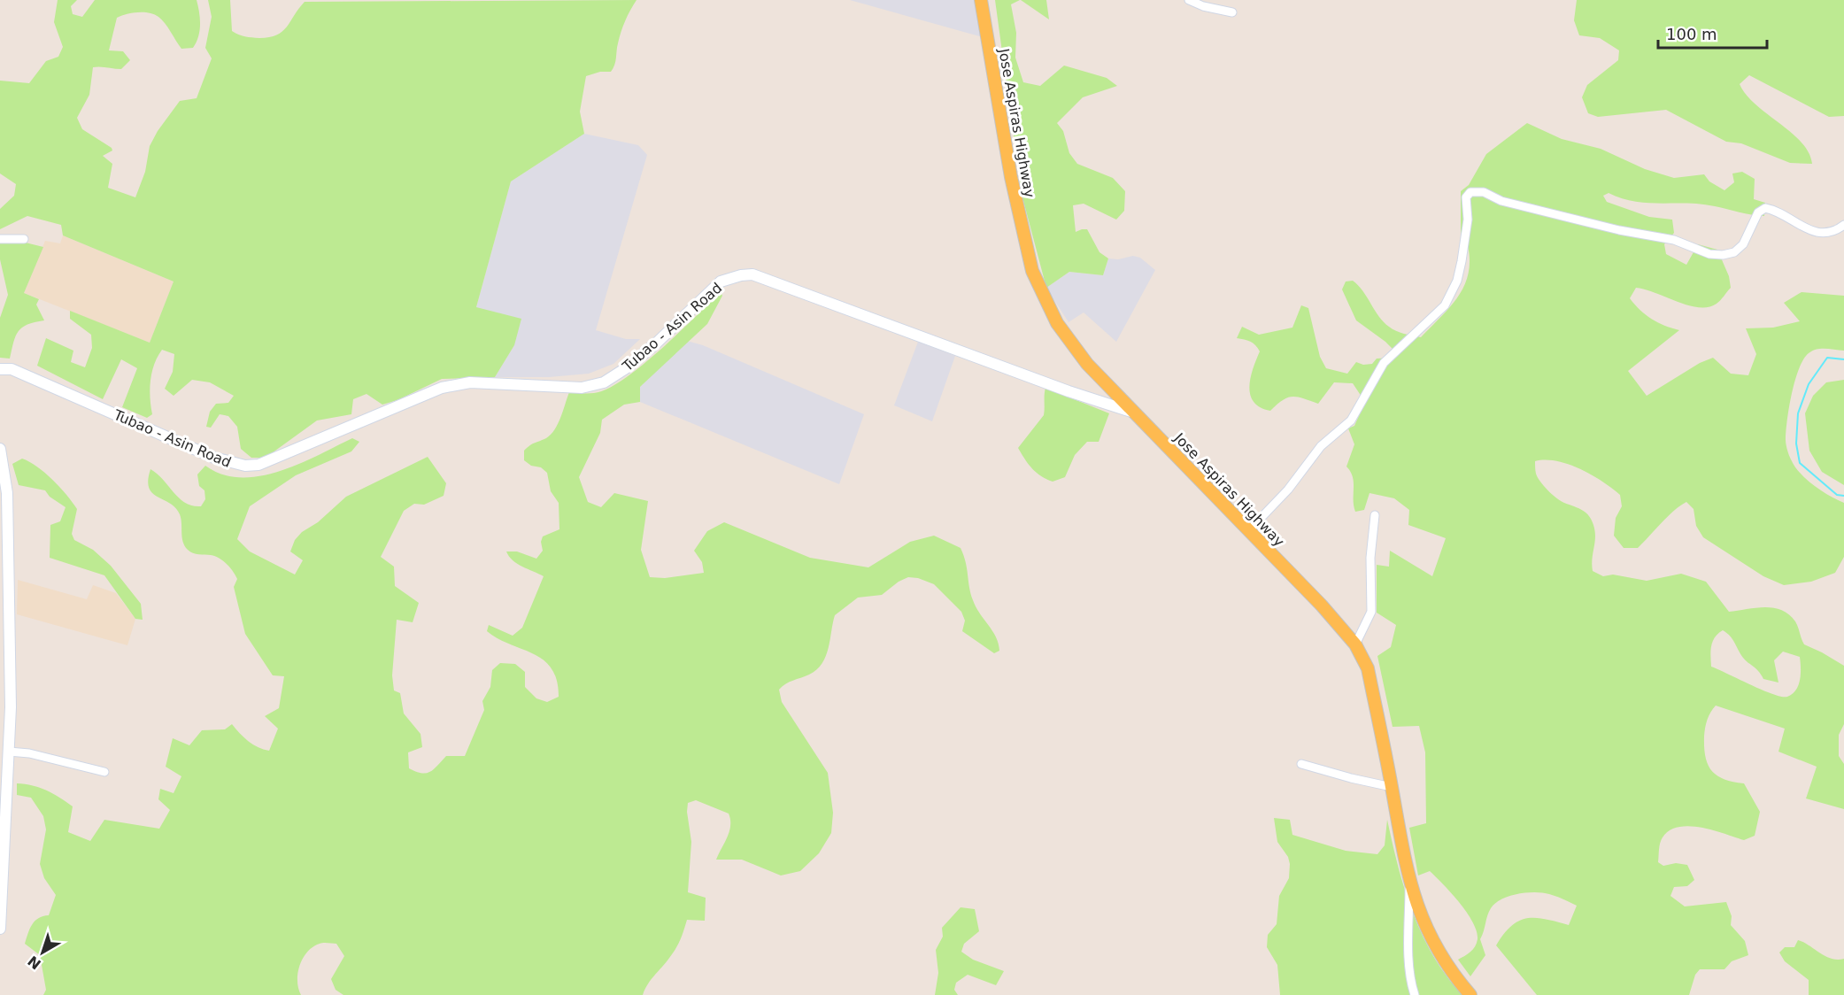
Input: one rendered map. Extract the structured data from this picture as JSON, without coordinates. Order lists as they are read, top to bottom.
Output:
{
  "streets": {
    "main road": ["Jose Aspiras Highway", "Tubao - Asin Road"]
  },
  "crossings": [
    ["Jose Aspiras Highway", "Tubao - Asin Road"]
  ],
  "scale_bar": "100 m",
  "north": "bottom left"
}
